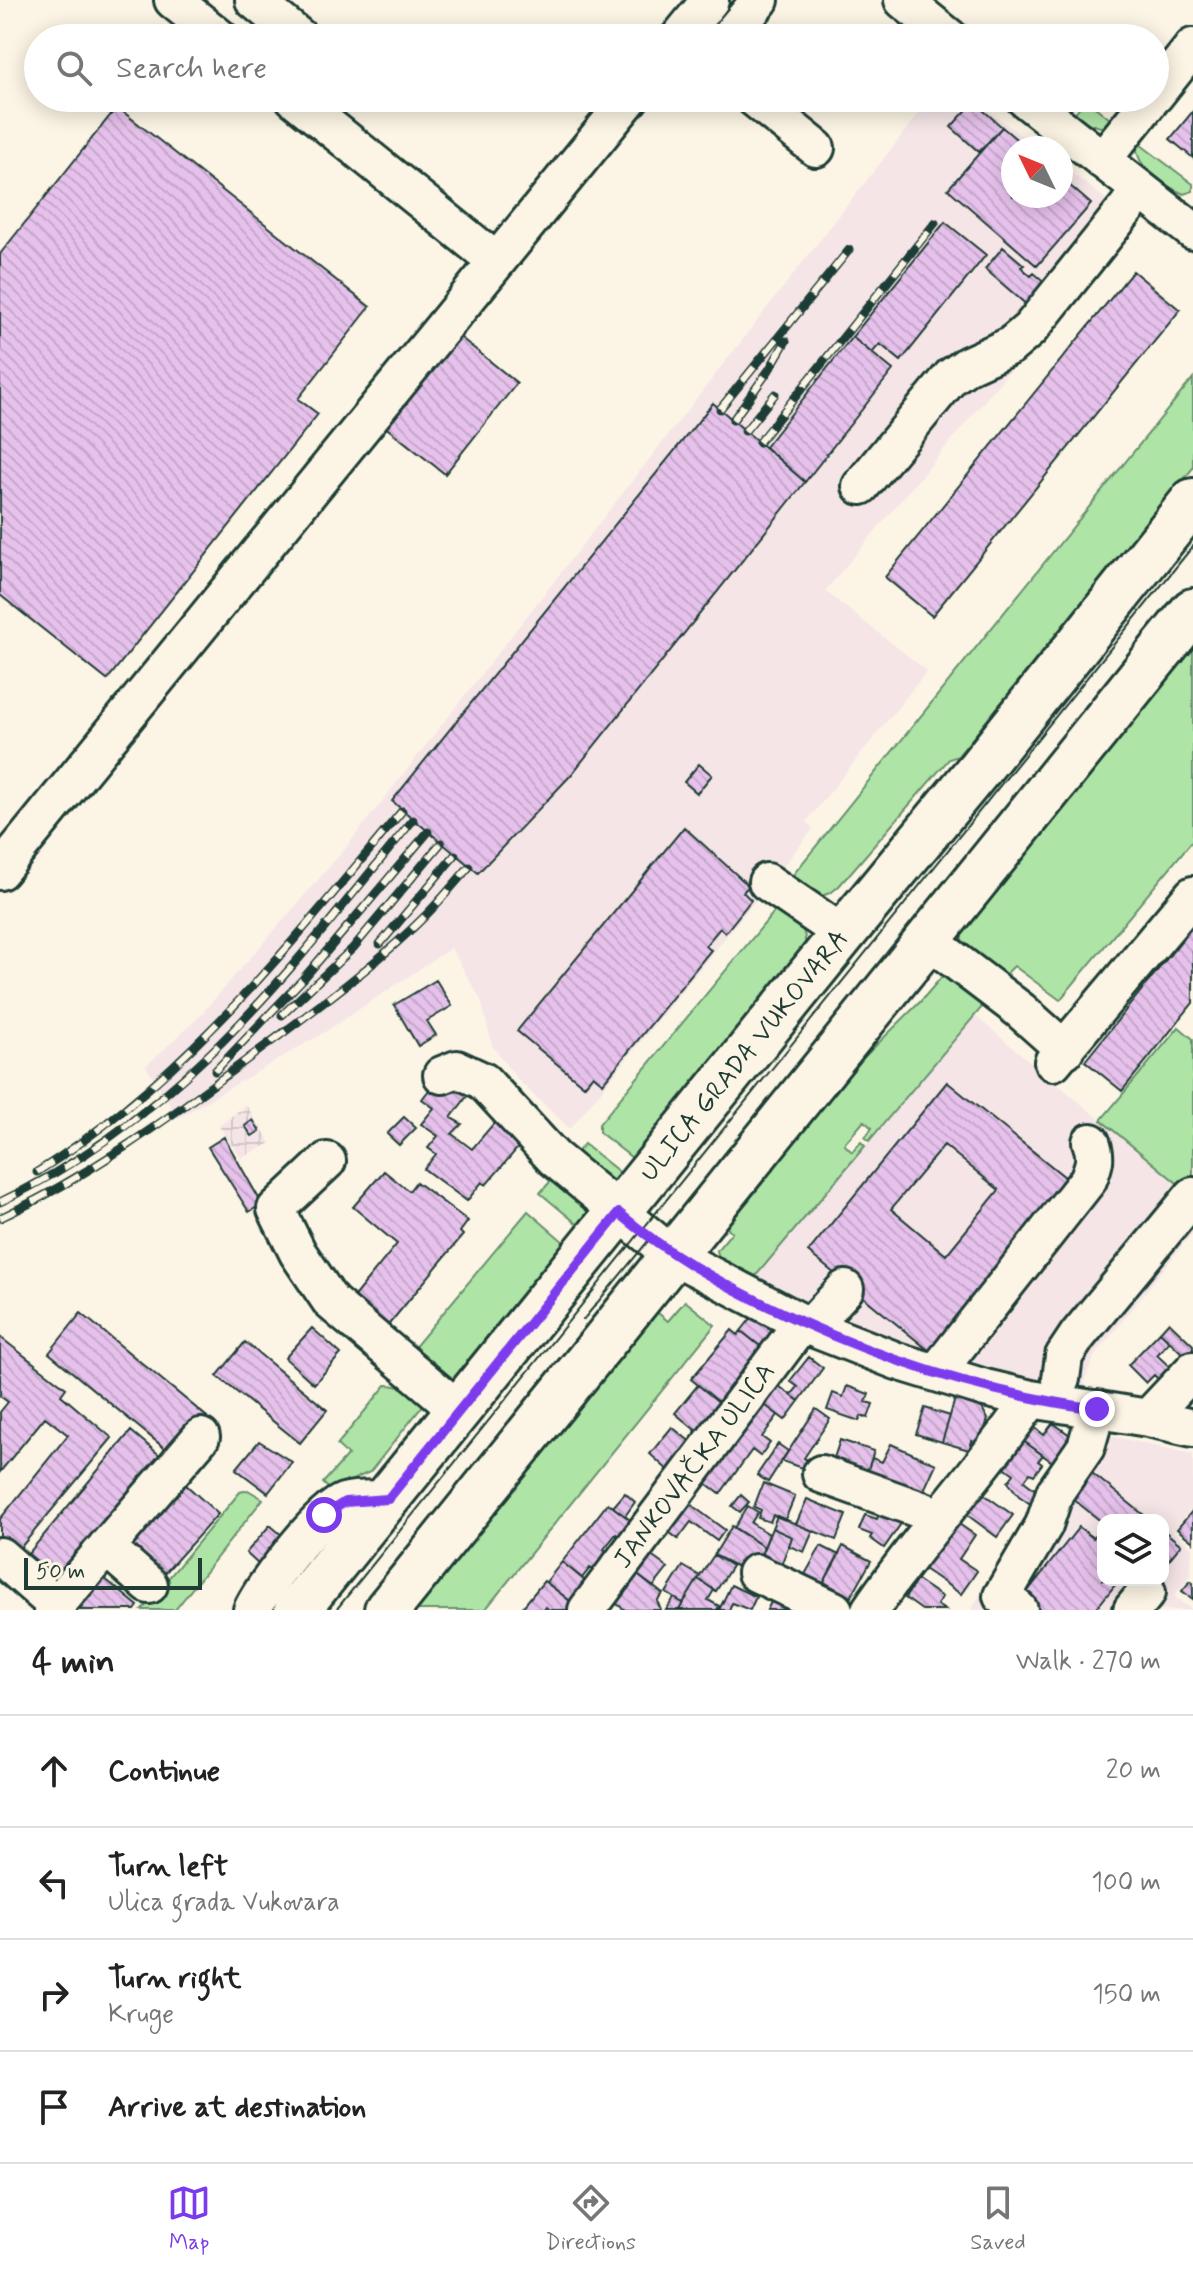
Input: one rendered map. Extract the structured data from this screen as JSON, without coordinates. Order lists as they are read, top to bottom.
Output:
{
  "streets": {
    "main road": ["ULICA GRADA VUKOVARA"],
    "street": ["JANKOVAČKA ULICA"]
  },
  "scale_bar": "50 m",
  "north": "top left",
  "page": {
    "search": "Search here",
    "scale": "50 m",
    "heading": ["4 min", "Walk · 270 m"],
    "list": [
      ["Continue", "20 m"],
      ["Turn left", "Ulica grada Vukovara", "100 m"],
      ["Turn right", "Kruge", "150 m"],
      "Arrive at destination"
    ],
    "nav": ["Map", "Directions", "Saved"]
  }
}
